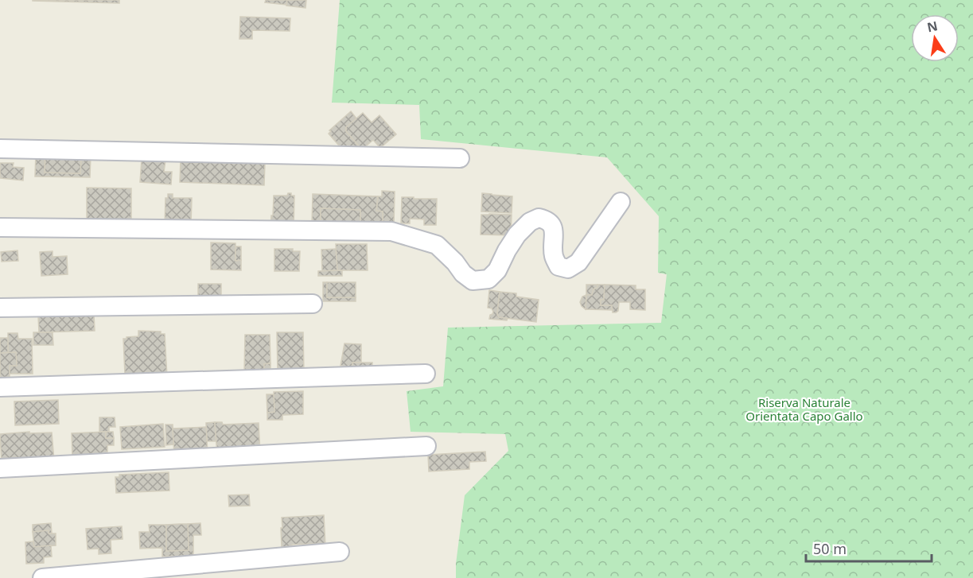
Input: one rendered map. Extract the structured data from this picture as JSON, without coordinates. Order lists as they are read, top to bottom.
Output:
{
  "parks": ["Riserva Naturale Orientata Capo Gallo"],
  "scale_bar": "50 m",
  "north": "top"
}
